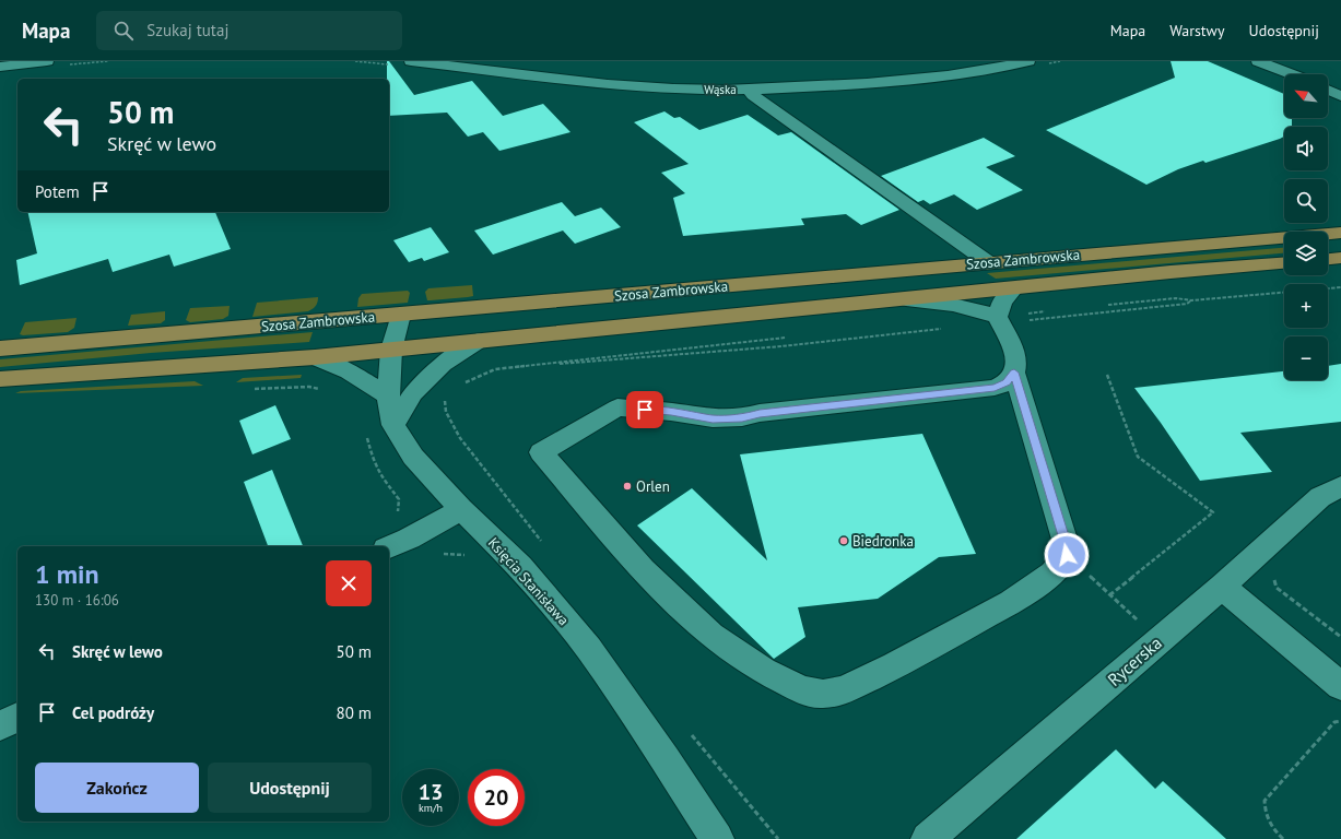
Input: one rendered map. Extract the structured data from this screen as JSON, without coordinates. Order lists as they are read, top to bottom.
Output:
{
  "streets": {
    "main road": ["Szosa Zambrowska"],
    "street": ["Wąska", "Księcia Stanisława", "Rycerska"]
  },
  "crossings": [
    ["Szosa Zambrowska", "Księcia Stanisława"]
  ],
  "places": ["Orlen", "Biedronka"],
  "north": "top left",
  "page": {
    "header": "Mapa",
    "search": "Szukaj tutaj",
    "nav": ["Mapa", "Warstwy", "Udostępnij"],
    "map_buttons": ["+", "−"],
    "turn": ["50 m", "Skręć w lewo"],
    "then": "Potem",
    "heading": ["1 min", "130 m · 16:06"],
    "list": [
      {
        "name": "Skręć w lewo",
        "value": "50 m"
      },
      {
        "name": "Cel podróży",
        "value": "80 m"
      }
    ],
    "buttons": ["Zakończ", "Udostępnij"],
    "speed": "13 km/h",
    "limit": "20"
  }
}
